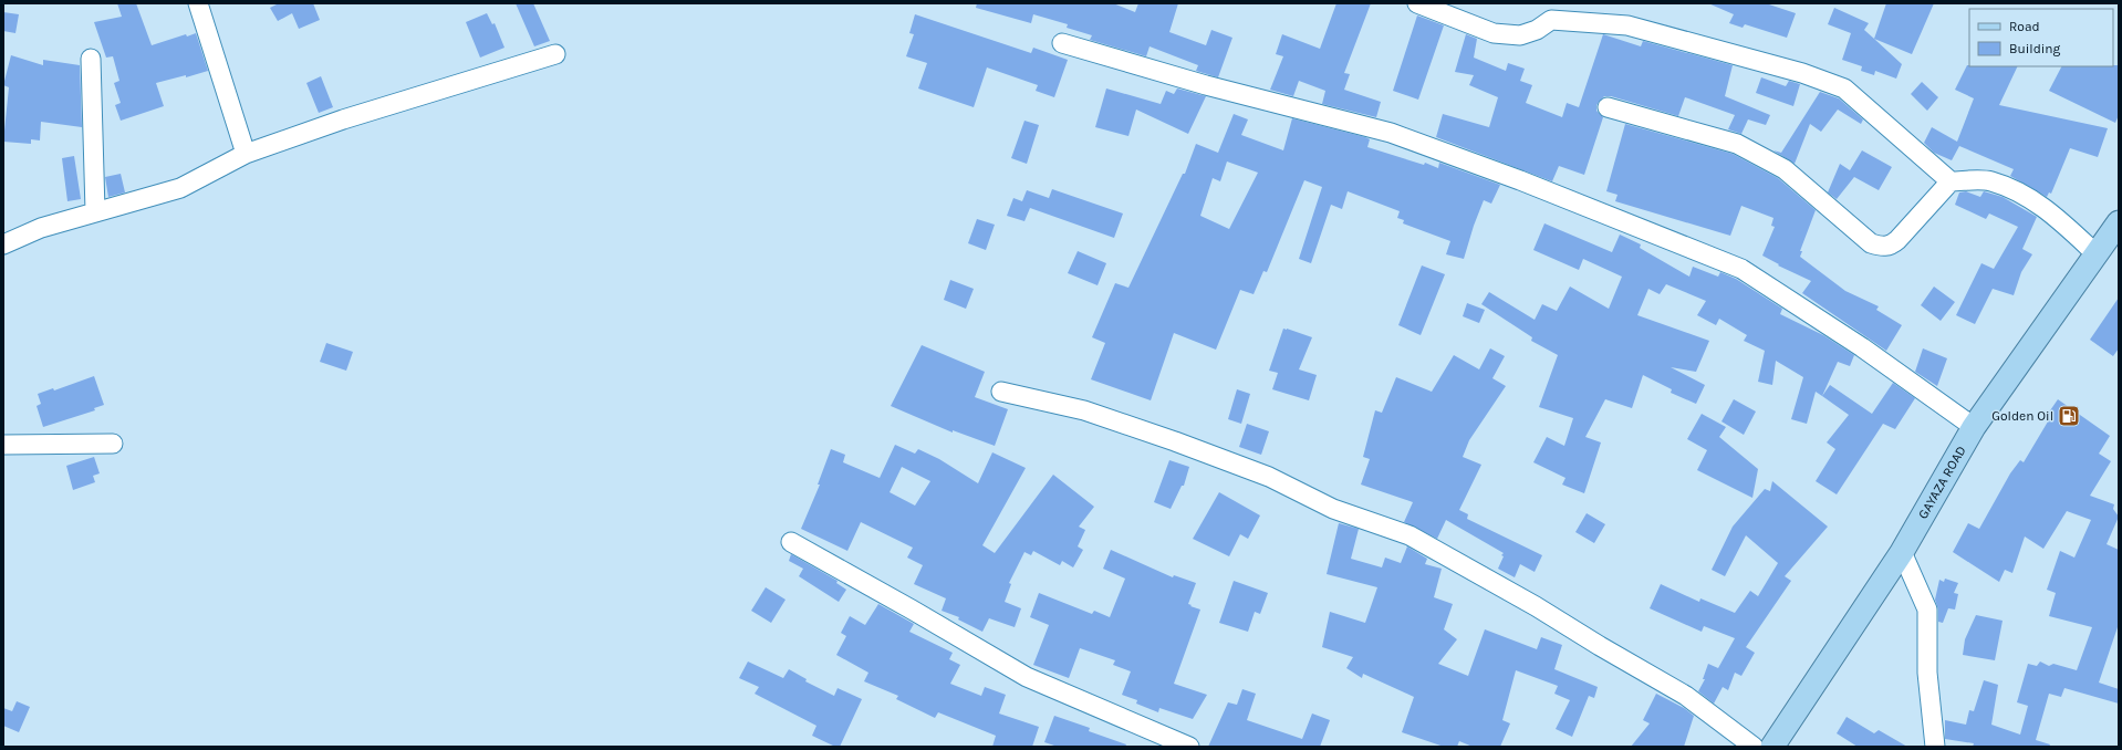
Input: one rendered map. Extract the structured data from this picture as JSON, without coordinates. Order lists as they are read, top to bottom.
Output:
{
  "streets": {
    "main road": ["GAYAZA ROAD"]
  },
  "places": {
    "fuel station": ["Golden Oil"]
  },
  "legend": ["Road", "Building"]
}
